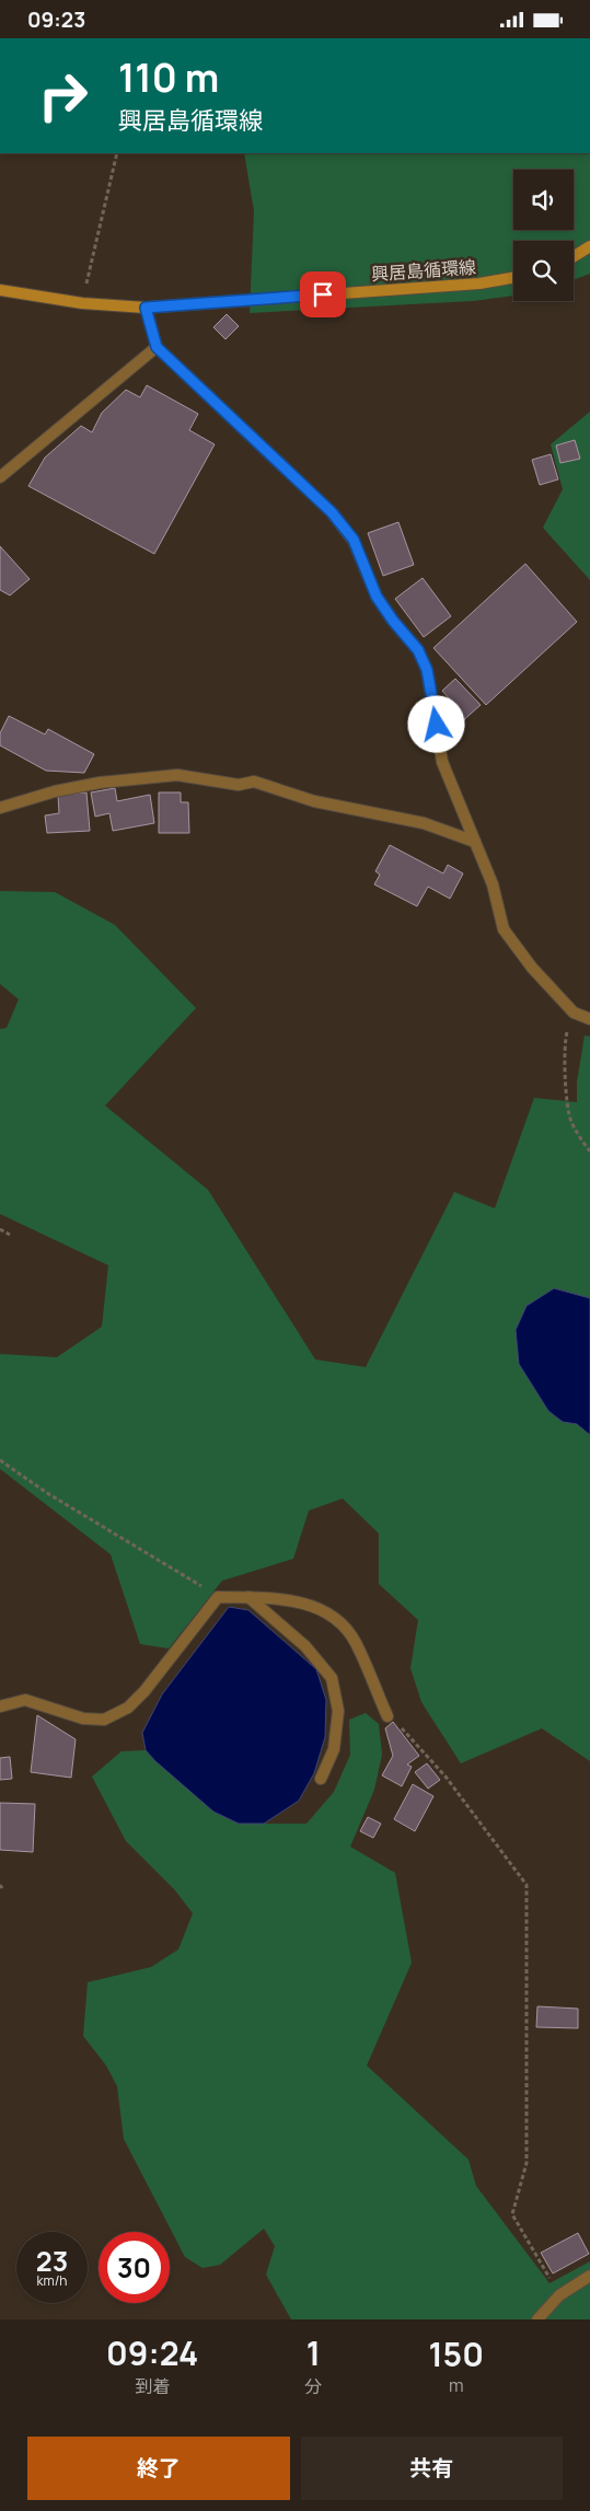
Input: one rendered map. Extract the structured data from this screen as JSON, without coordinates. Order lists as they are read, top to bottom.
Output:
{
  "streets": {
    "main road": ["興居島循環線"]
  },
  "page": {
    "status": "09:23",
    "turn": ["110 m", "興居島循環線"],
    "speed": "23 km/h",
    "limit": "30",
    "eta": [
      "09:24",
      "到着",
      "1",
      "分",
      "150",
      "m"
    ],
    "buttons": ["終了", "共有"]
  }
}
